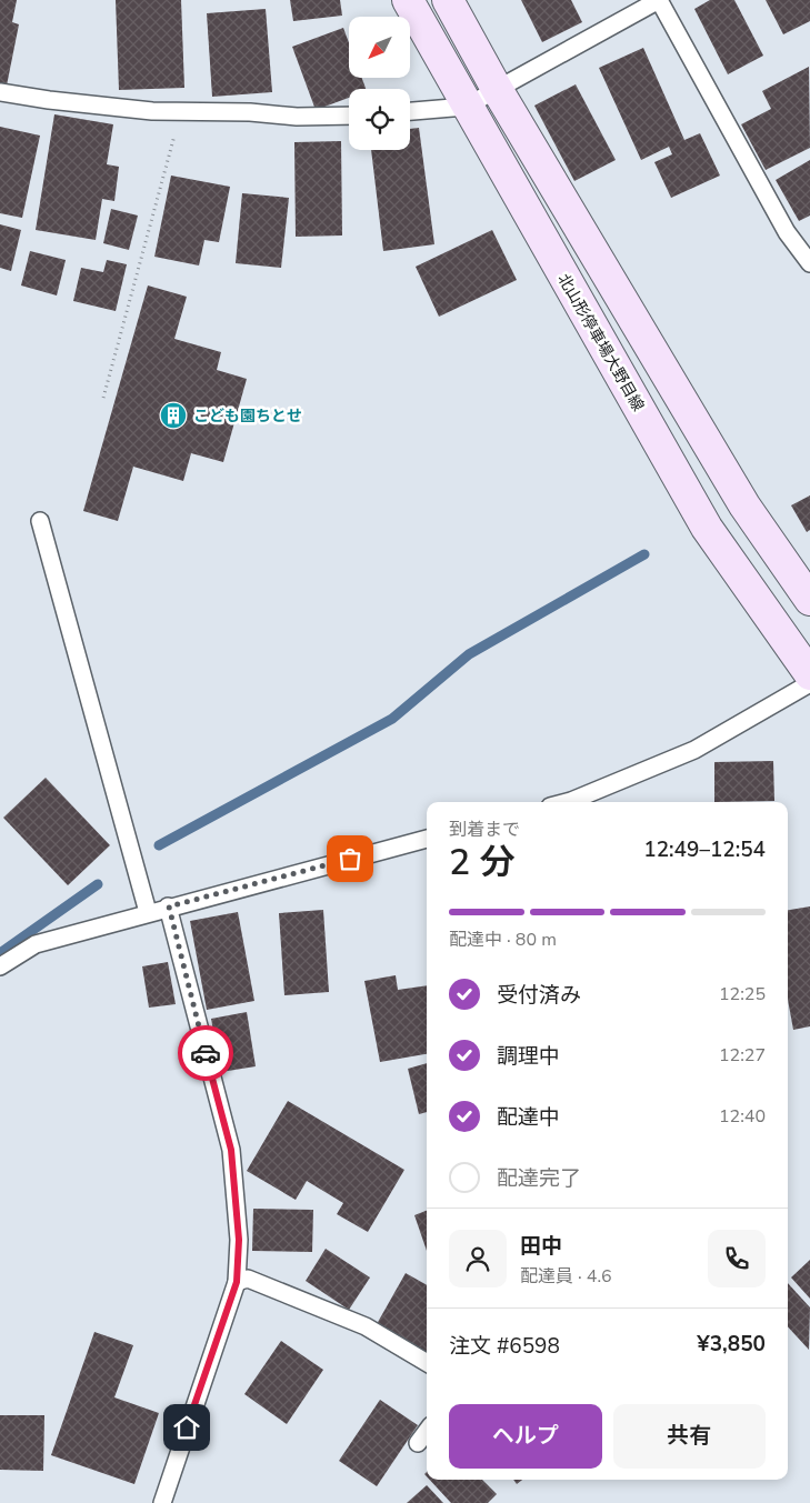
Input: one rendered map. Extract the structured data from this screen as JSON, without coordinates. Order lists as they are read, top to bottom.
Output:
{
  "streets": {
    "main road": ["北山形停車場大野目線"]
  },
  "places": {
    "building": ["こども園ちとせ"]
  },
  "north": "bottom left",
  "page": {
    "heading": ["2 分", "到着まで", "12:49–12:54"],
    "panel": [
      "田中",
      "配達員 · 4.6",
      "注文 #6598",
      "¥3,850"
    ],
    "bar": "配達中 · 80 m",
    "list": [
      ["受付済み", "12:25"],
      ["調理中", "12:27"],
      ["配達中", "12:40"],
      "配達完了"
    ],
    "buttons": ["ヘルプ", "共有"]
  }
}
